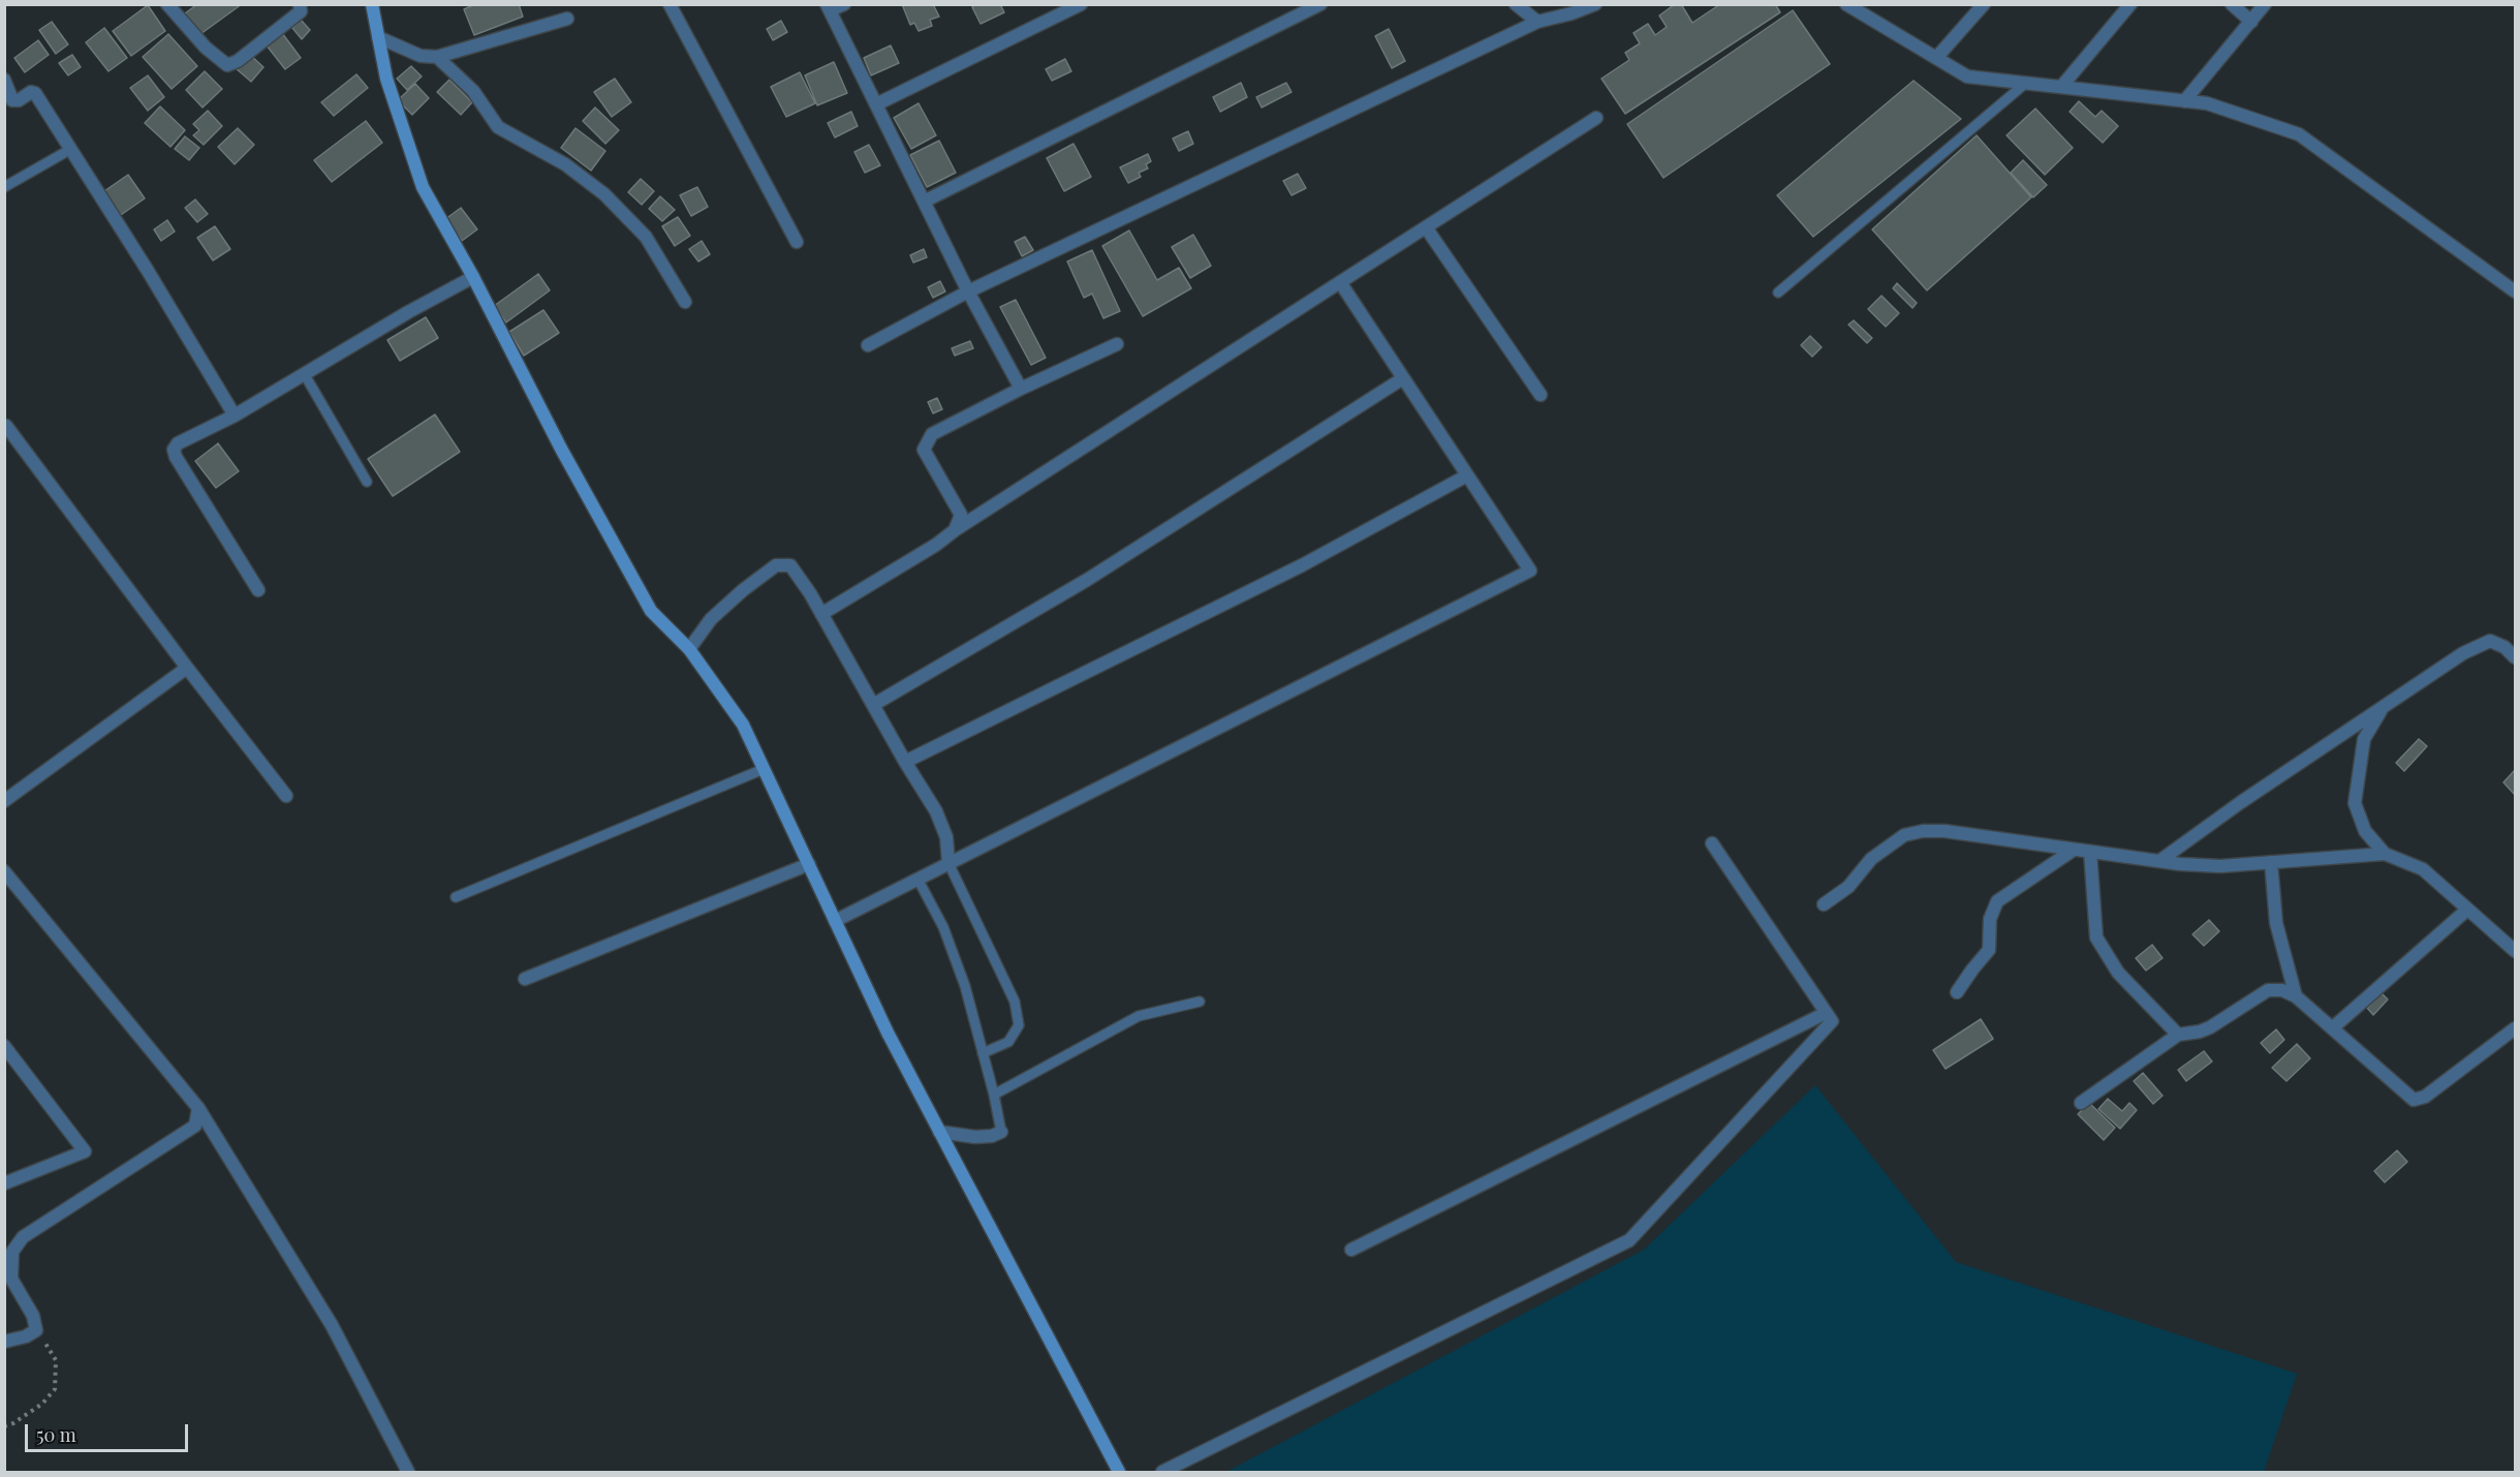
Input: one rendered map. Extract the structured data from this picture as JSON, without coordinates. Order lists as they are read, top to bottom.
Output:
{
  "scale_bar": "50 m"
}
